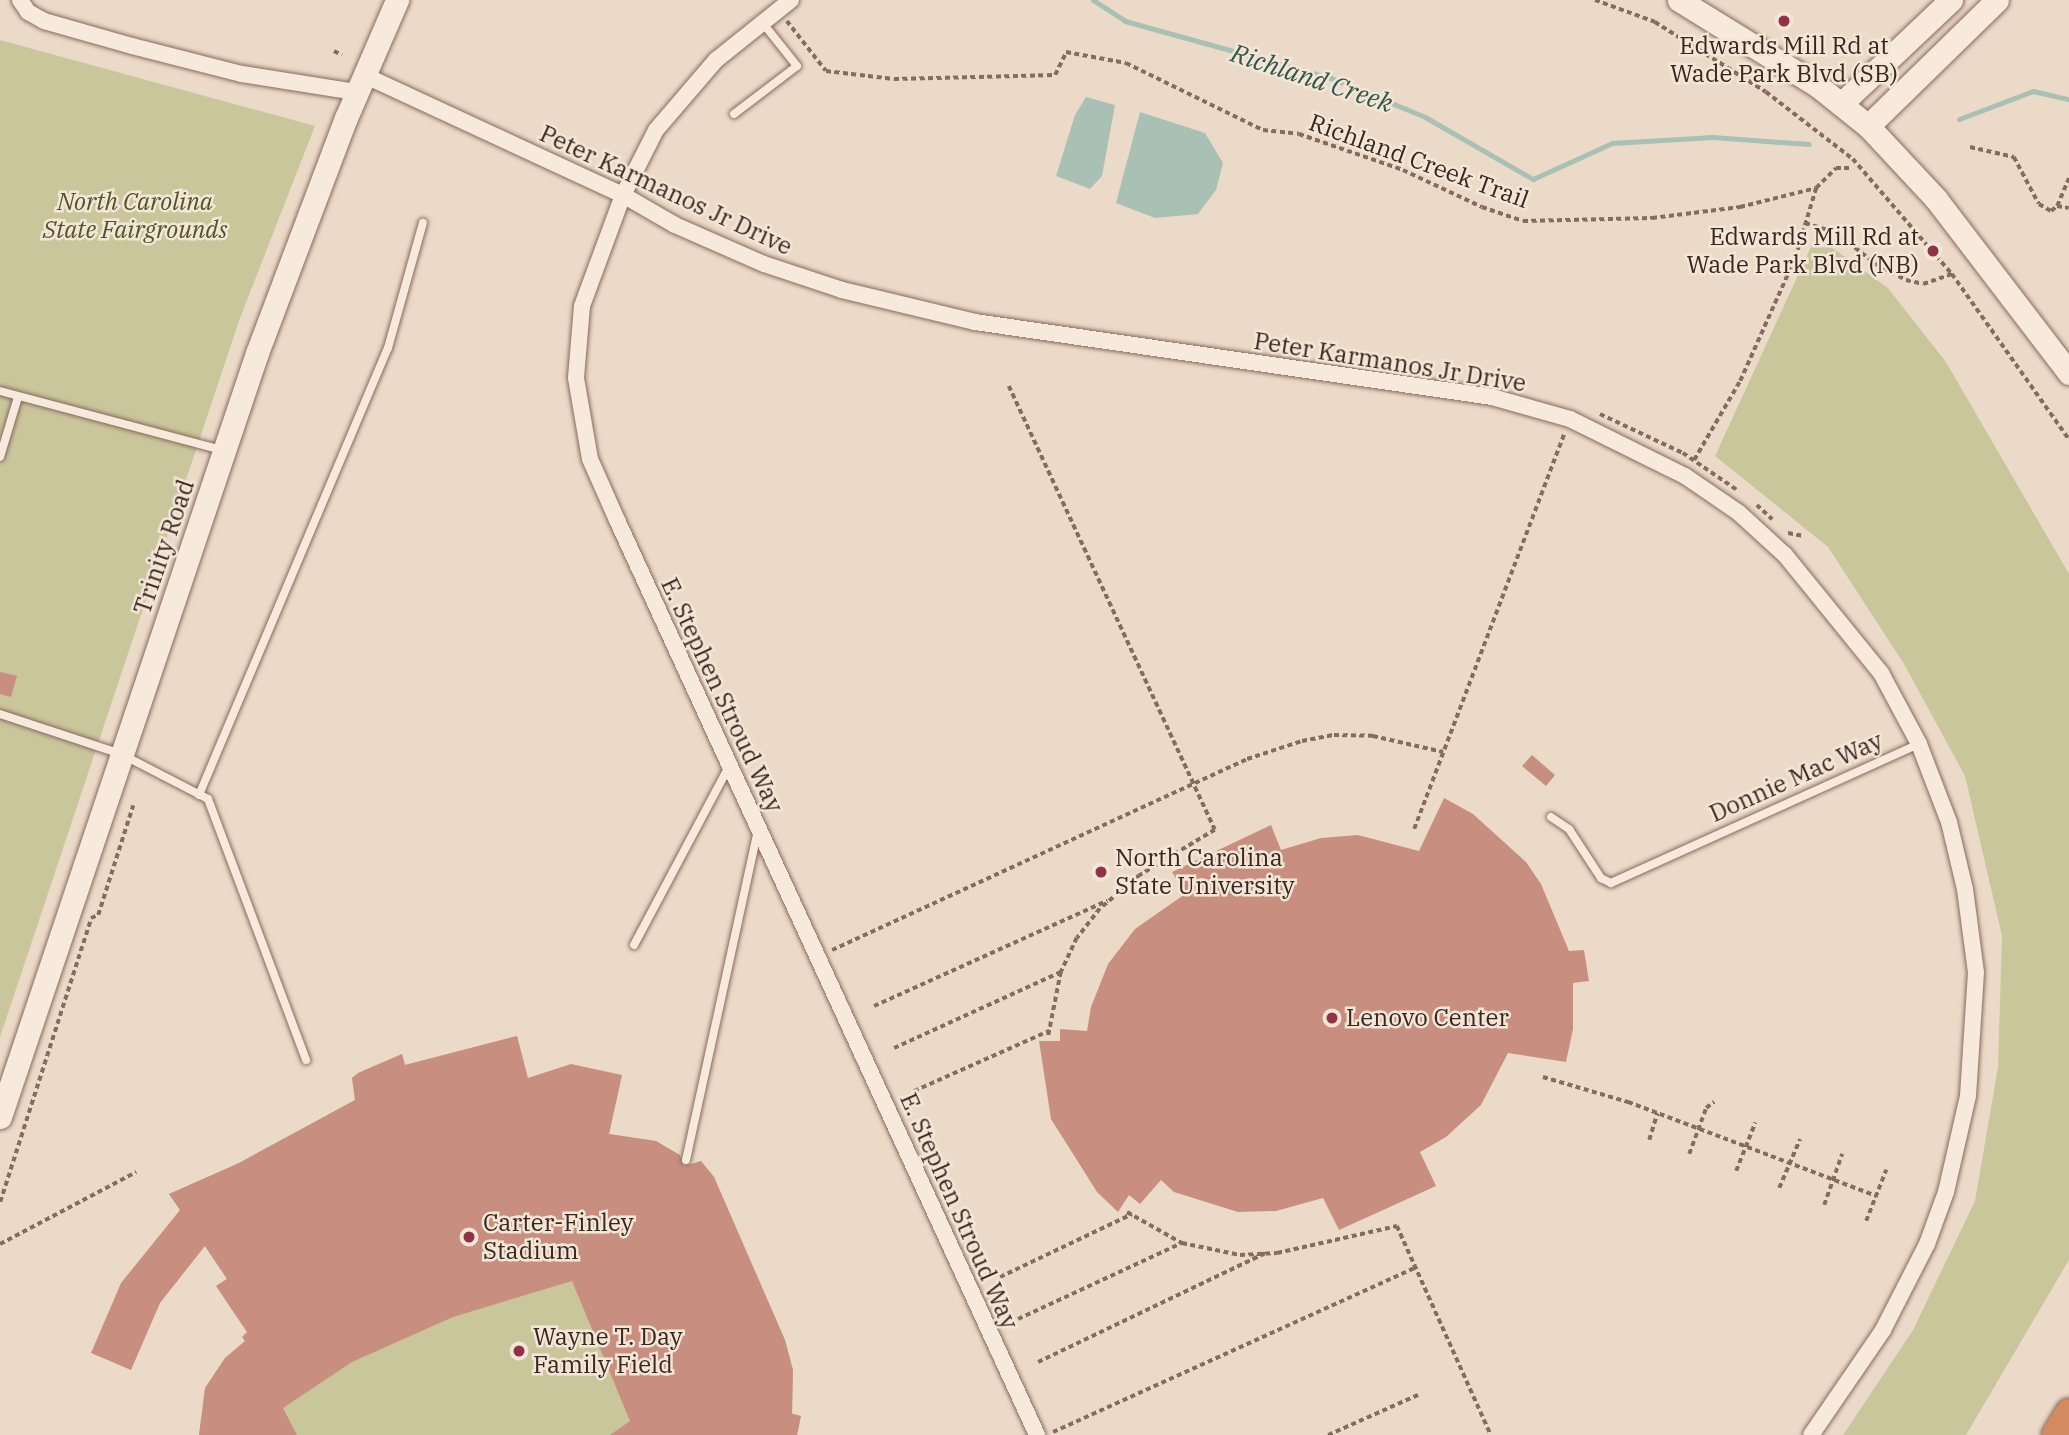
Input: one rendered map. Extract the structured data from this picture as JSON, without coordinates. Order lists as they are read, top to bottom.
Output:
{
  "streets": {
    "main road": ["Trinity Road"],
    "street": ["Peter Karmanos Jr Drive", "E. Stephen Stroud Way"],
    "lane": ["Donnie Mac Way"],
    "path": ["Richland Creek Trail"]
  },
  "crossings": [
    ["Peter Karmanos Jr Drive", "Trinity Road"],
    ["Peter Karmanos Jr Drive", "E. Stephen Stroud Way"],
    ["Peter Karmanos Jr Drive", "Donnie Mac Way"]
  ],
  "water": ["Richland Creek"],
  "parks": ["North Carolina State Fairgrounds"],
  "places": [
    "Edwards Mill Rd at Wade Park Blvd (SB)",
    "Edwards Mill Rd at Wade Park Blvd (NB)",
    "North Carolina State University",
    "Lenovo Center",
    "Carter-Finley Stadium",
    "Wayne T. Day Family Field"
  ]
}
